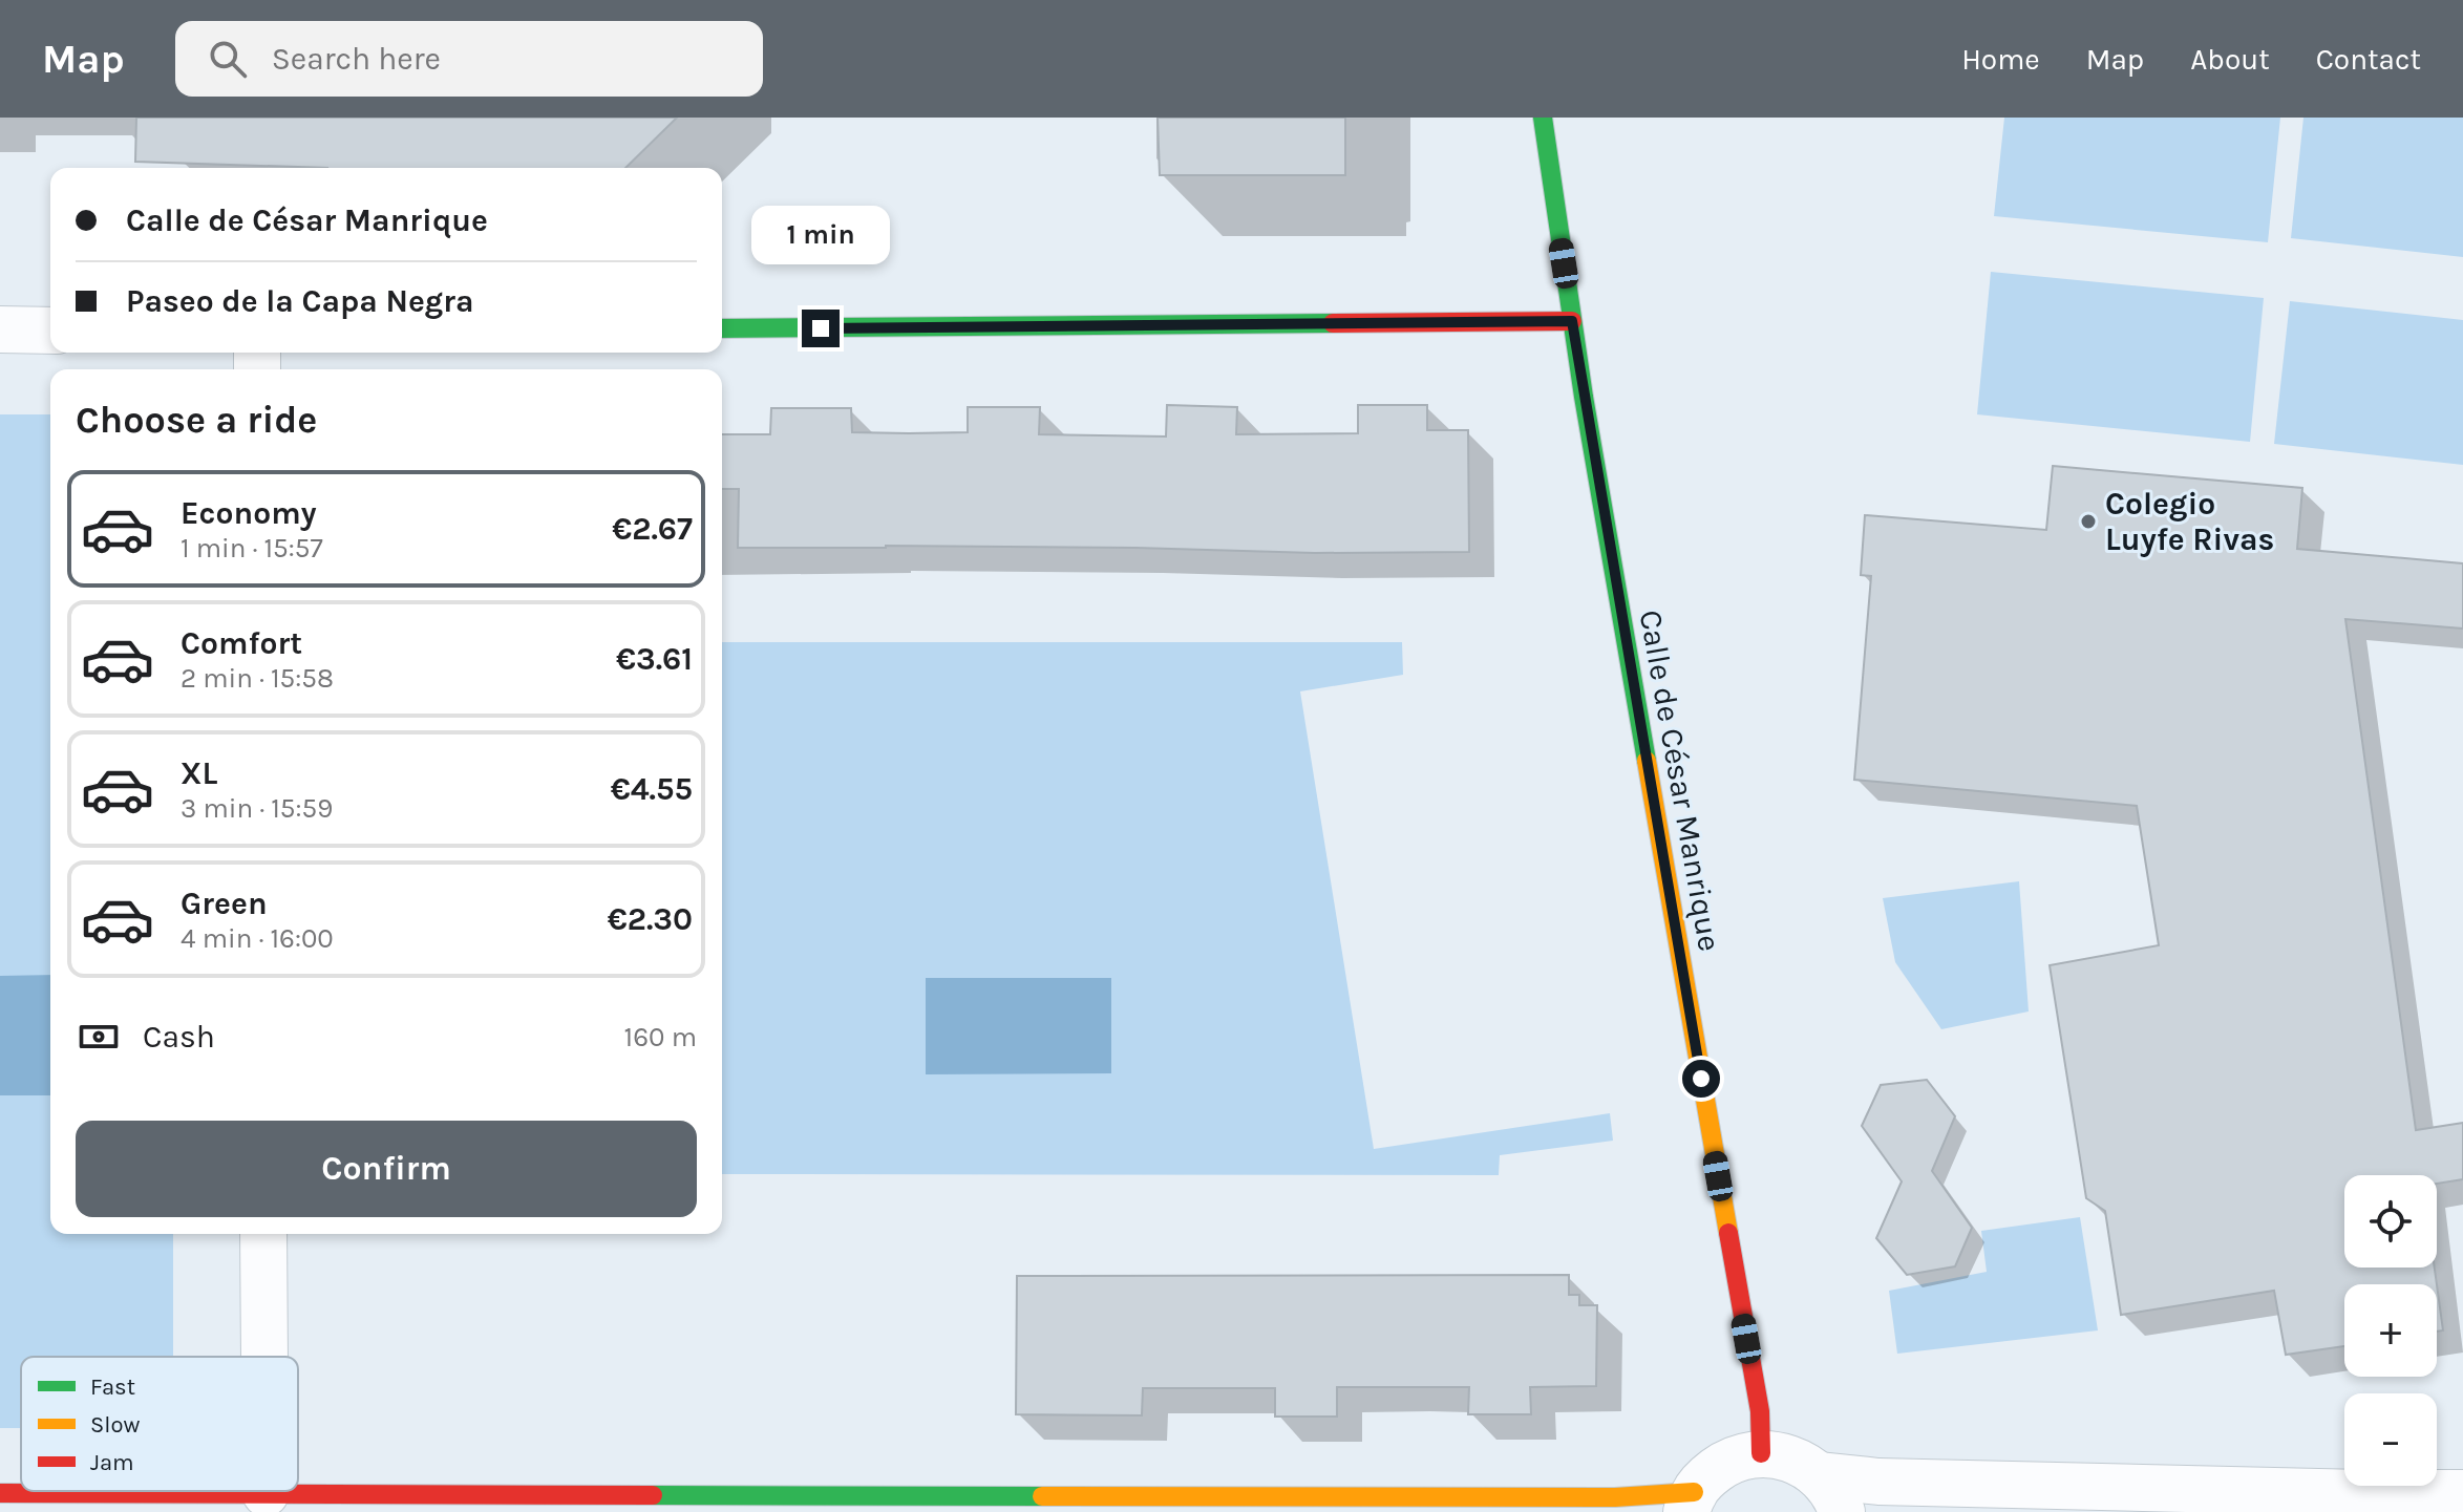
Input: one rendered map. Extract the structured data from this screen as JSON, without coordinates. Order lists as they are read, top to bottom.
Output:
{
  "streets": {
    "street": ["Calle de César Manrique"]
  },
  "places": ["Colegio Luyfe Rivas"],
  "legend": ["Fast", "Slow", "Jam"],
  "page": {
    "header": "Map",
    "search": "Search here",
    "nav": [
      "Home",
      "Map",
      "About",
      "Contact"
    ],
    "banner": ["Calle de César Manrique", "Paseo de la Capa Negra"],
    "bubble": "1 min",
    "heading": "Choose a ride",
    "list": [
      {
        "name": "Economy",
        "note": "1 min · 15:57",
        "value": "€2.67"
      },
      {
        "name": "Comfort",
        "note": "2 min · 15:58",
        "value": "€3.61"
      },
      {
        "name": "XL",
        "note": "3 min · 15:59",
        "value": "€4.55"
      },
      {
        "name": "Green",
        "note": "4 min · 16:00",
        "value": "€2.30"
      }
    ],
    "pay": ["Cash", "160 m"],
    "buttons": "Confirm",
    "map_buttons": ["+", "−"]
  }
}
